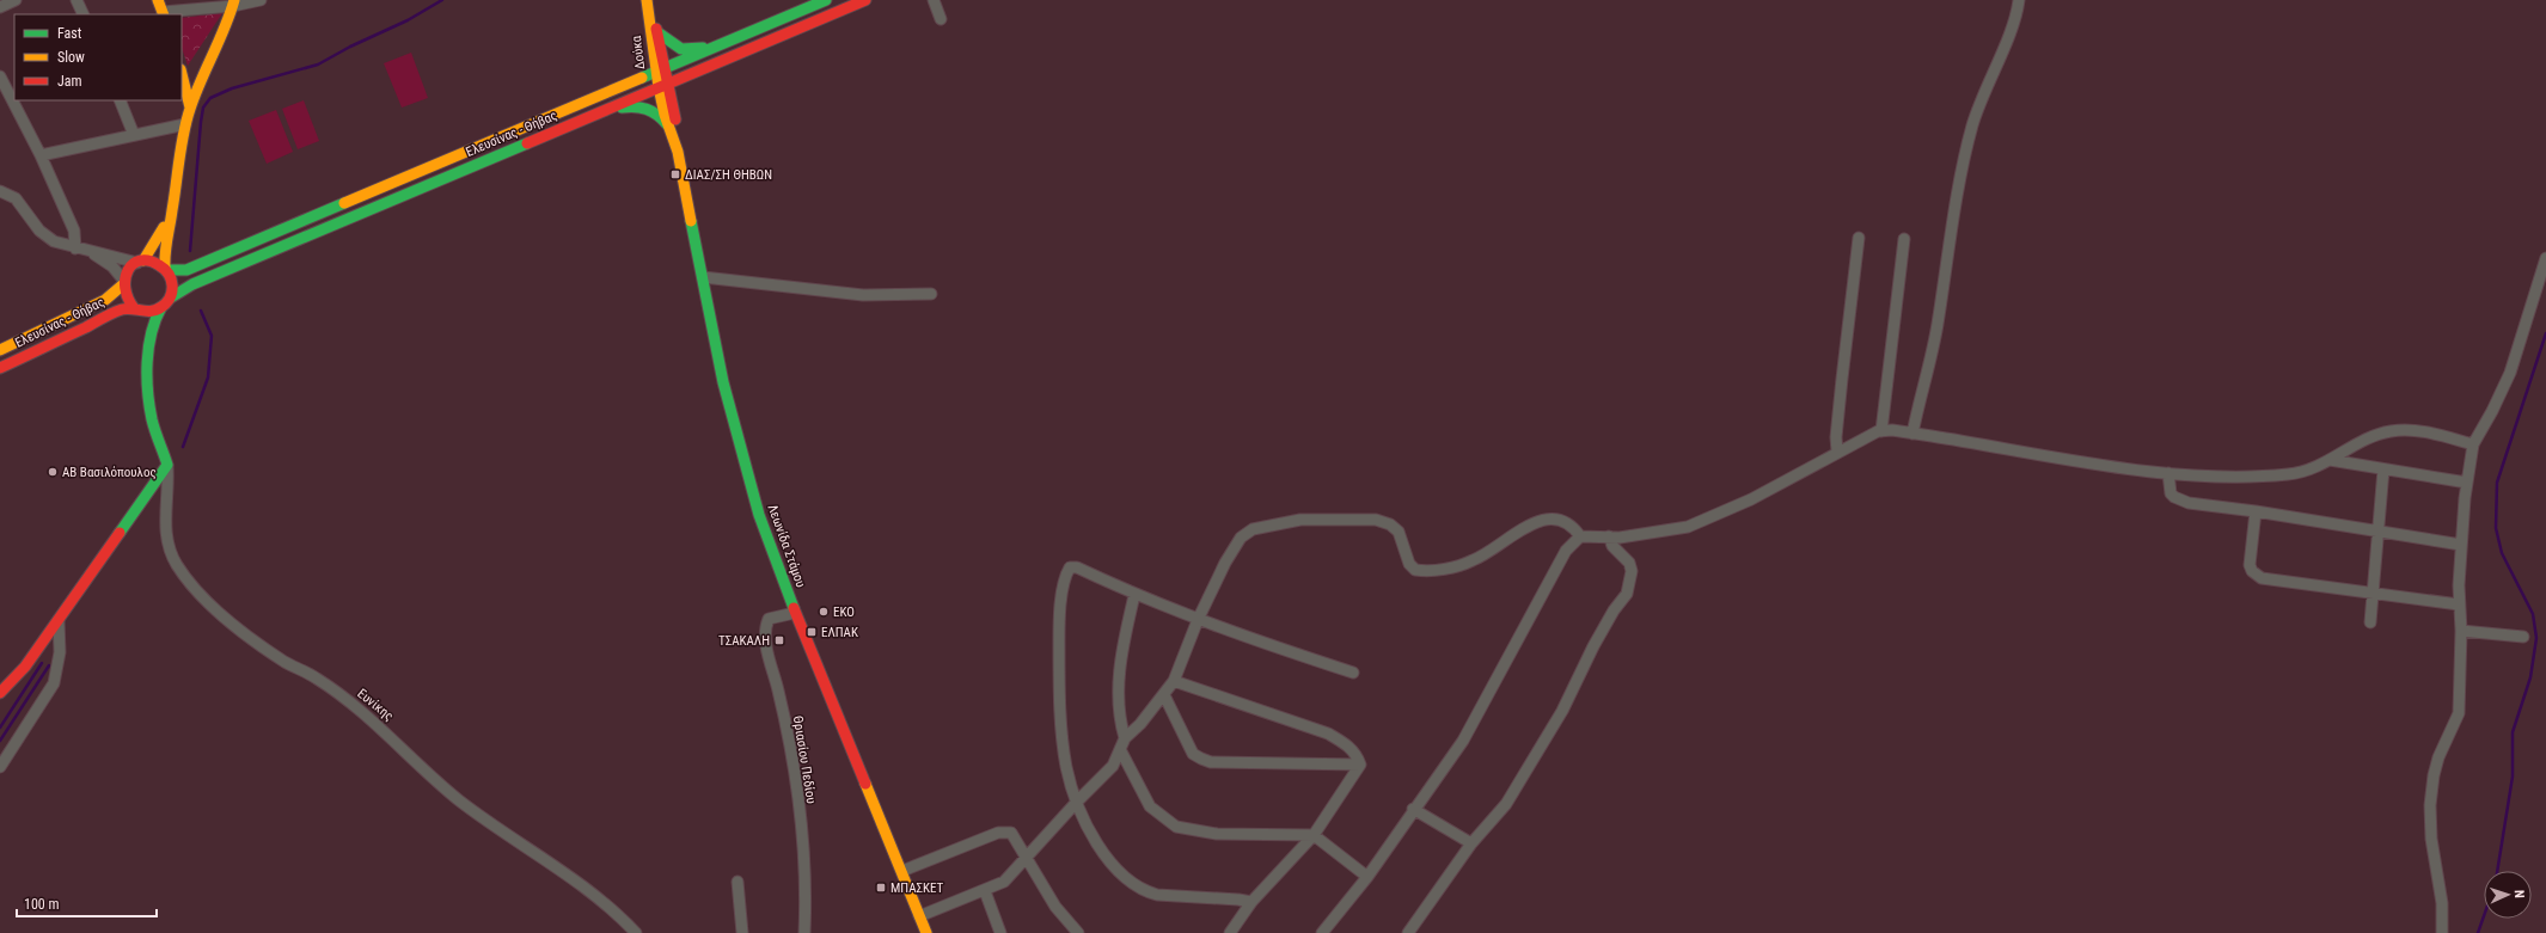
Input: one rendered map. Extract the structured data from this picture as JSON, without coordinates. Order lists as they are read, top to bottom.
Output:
{
  "streets": {
    "main road": ["Δούκα", "Ελευσίνας - Θήβας", "Λεωνίδα Στάμου"],
    "street": ["Ευνίκης", "Θριασίου Πεδίου"]
  },
  "crossings": [
    ["Δούκα", "Ελευσίνας - Θήβας"],
    ["Δούκα", "Λεωνίδα Στάμου"],
    ["Ελευσίνας - Θήβας", "Λεωνίδα Στάμου"],
    ["Λεωνίδα Στάμου", "Θριασίου Πεδίου"]
  ],
  "places": {
    "transit": [
      "ΔΙΑΣ/ΣΗ ΘΗΒΩΝ",
      "ΕΛΠΑΚ",
      "ΤΣΑΚΑΛΗ",
      "ΜΠΑΣΚΕΤ"
    ],
    "other": ["ΑΒ Βασιλόπουλος", "EKO"]
  },
  "legend": ["Fast", "Slow", "Jam"],
  "scale_bar": "100 m",
  "north": "right"
}
